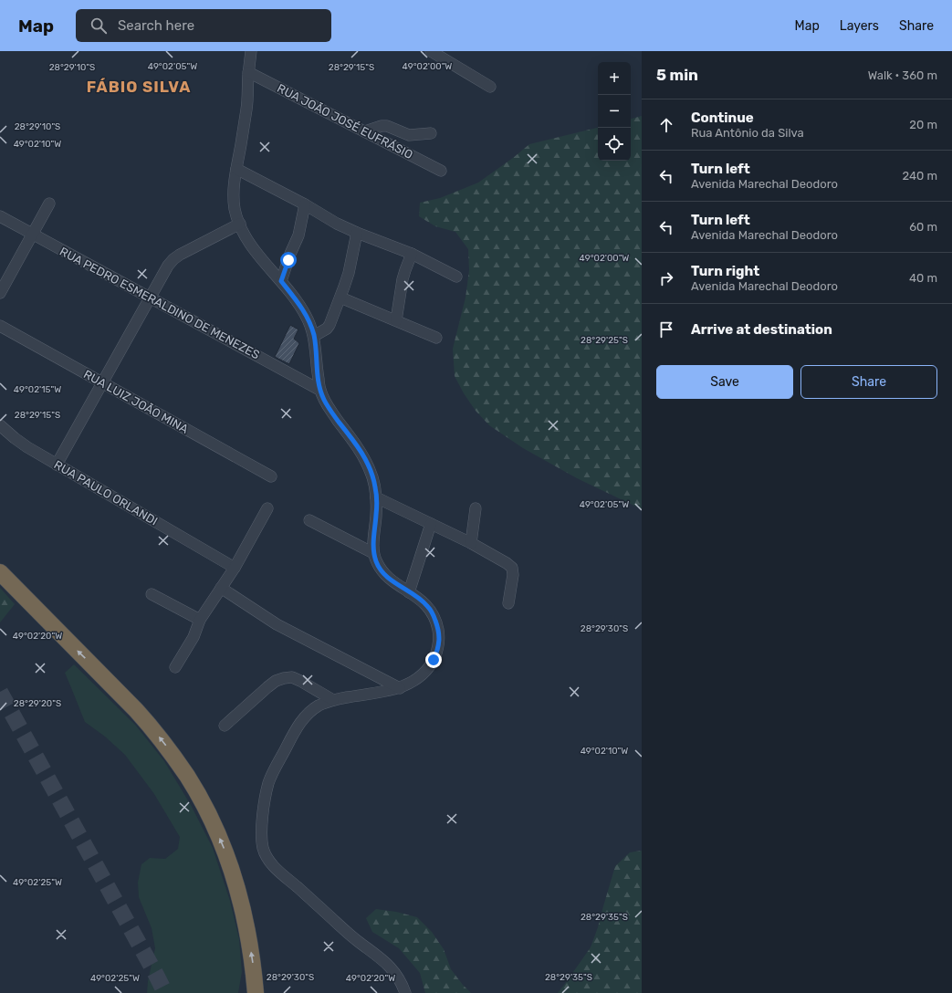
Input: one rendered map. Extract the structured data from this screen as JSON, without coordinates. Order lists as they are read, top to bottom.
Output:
{
  "streets": {
    "street": [
      "RUA JOÃO JOSÉ EUFRÁSIO",
      "RUA PEDRO ESMERALDINO DE MENEZES",
      "RUA LUIZ JOÃO MINA",
      "RUA PAULO ORLANDI"
    ]
  },
  "districts": ["FÁBIO SILVA"],
  "page": {
    "header": "Map",
    "search": "Search here",
    "nav": ["Map", "Layers", "Share"],
    "heading": ["5 min", "Walk · 360 m"],
    "map_buttons": ["+", "−"],
    "list": [
      ["Continue", "Rua Antônio da Silva", "20 m"],
      ["Turn left", "Avenida Marechal Deodoro", "240 m"],
      ["Turn left", "Avenida Marechal Deodoro", "60 m"],
      ["Turn right", "Avenida Marechal Deodoro", "40 m"],
      "Arrive at destination"
    ],
    "buttons": ["Save", "Share"]
  },
  "coordinates": [
    "49°02'05\"W",
    "49°02'00\"W",
    "28°29'10\"S",
    "28°29'15\"S",
    "49°02'10\"W",
    "28°29'25\"S",
    "49°02'15\"W",
    "28°29'30\"S",
    "49°02'20\"W",
    "28°29'20\"S",
    "49°02'25\"W",
    "28°29'35\"S"
  ]
}
